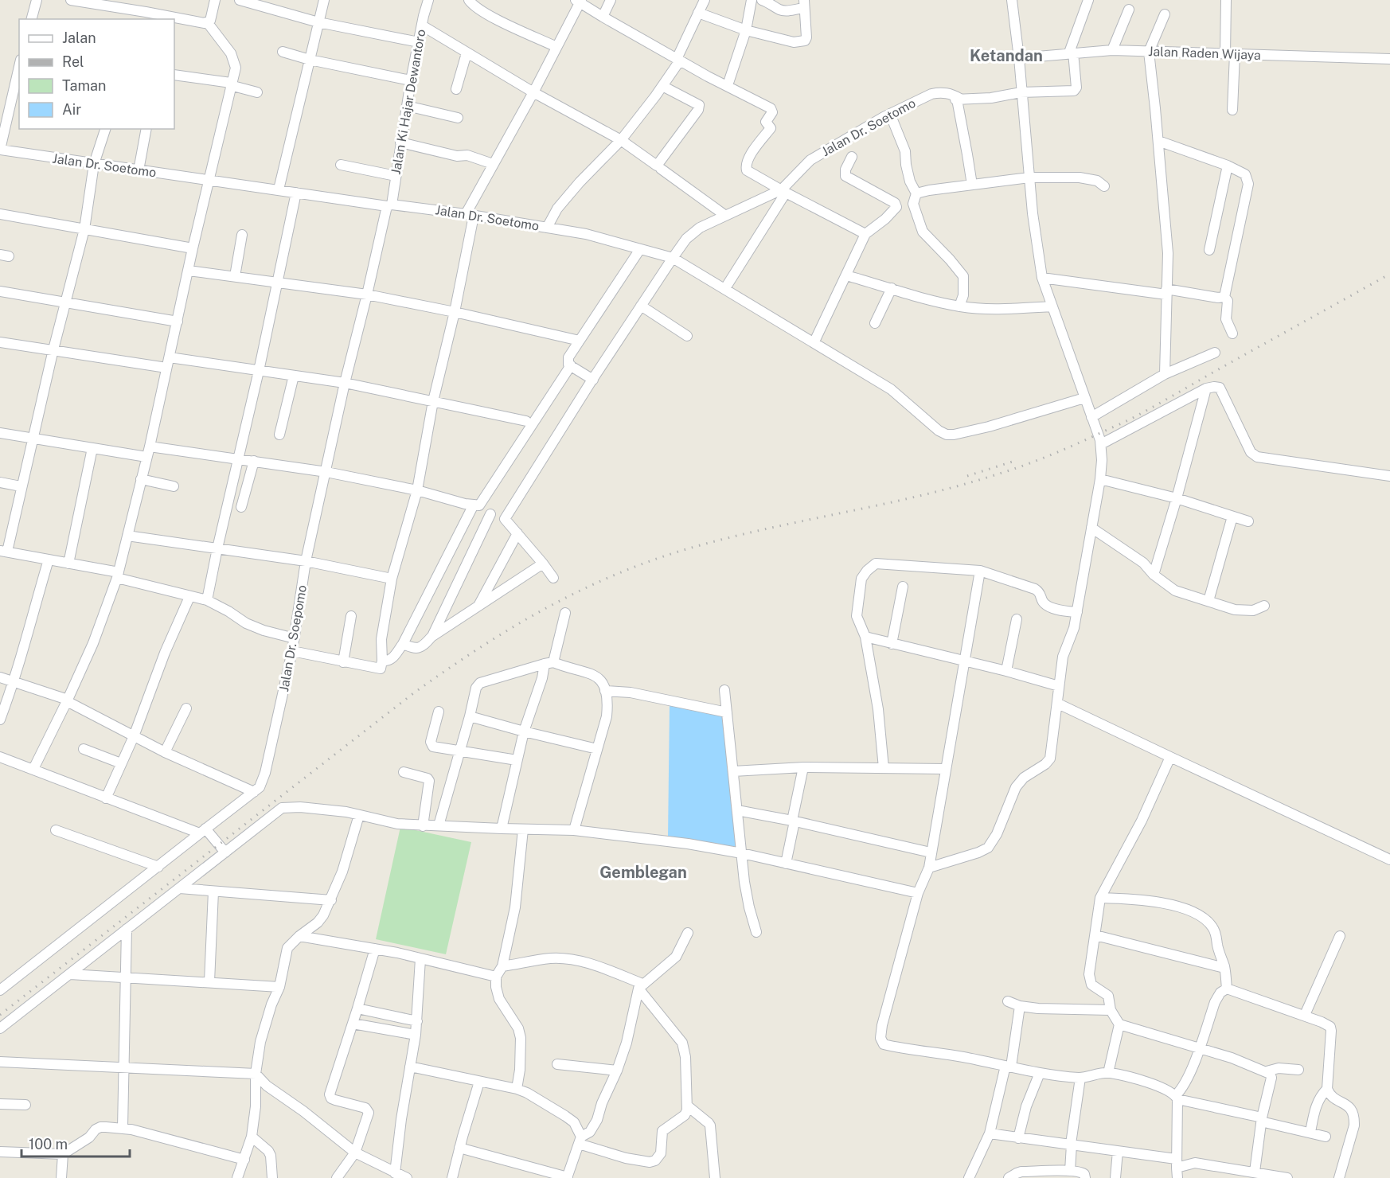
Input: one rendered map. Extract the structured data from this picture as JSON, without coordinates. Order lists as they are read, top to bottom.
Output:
{
  "streets": {
    "street": [
      "Jalan Raden Wijaya",
      "Jalan Ki Hajar Dewantoro",
      "Jalan Dr. Soetomo",
      "Jalan Dr. Soepomo"
    ]
  },
  "crossings": [
    ["Jalan Raden Wijaya", "Jalan Dr. Soetomo"],
    ["Jalan Ki Hajar Dewantoro", "Jalan Dr. Soetomo"],
    ["Jalan Ki Hajar Dewantoro", "Jalan Dr. Soepomo"],
    ["Jalan Dr. Soetomo", "Jalan Dr. Soepomo"]
  ],
  "districts": ["Ketandan", "Gemblegan"],
  "legend": [
    "Jalan",
    "Rel",
    "Taman",
    "Air"
  ],
  "scale_bar": "100 m"
}
